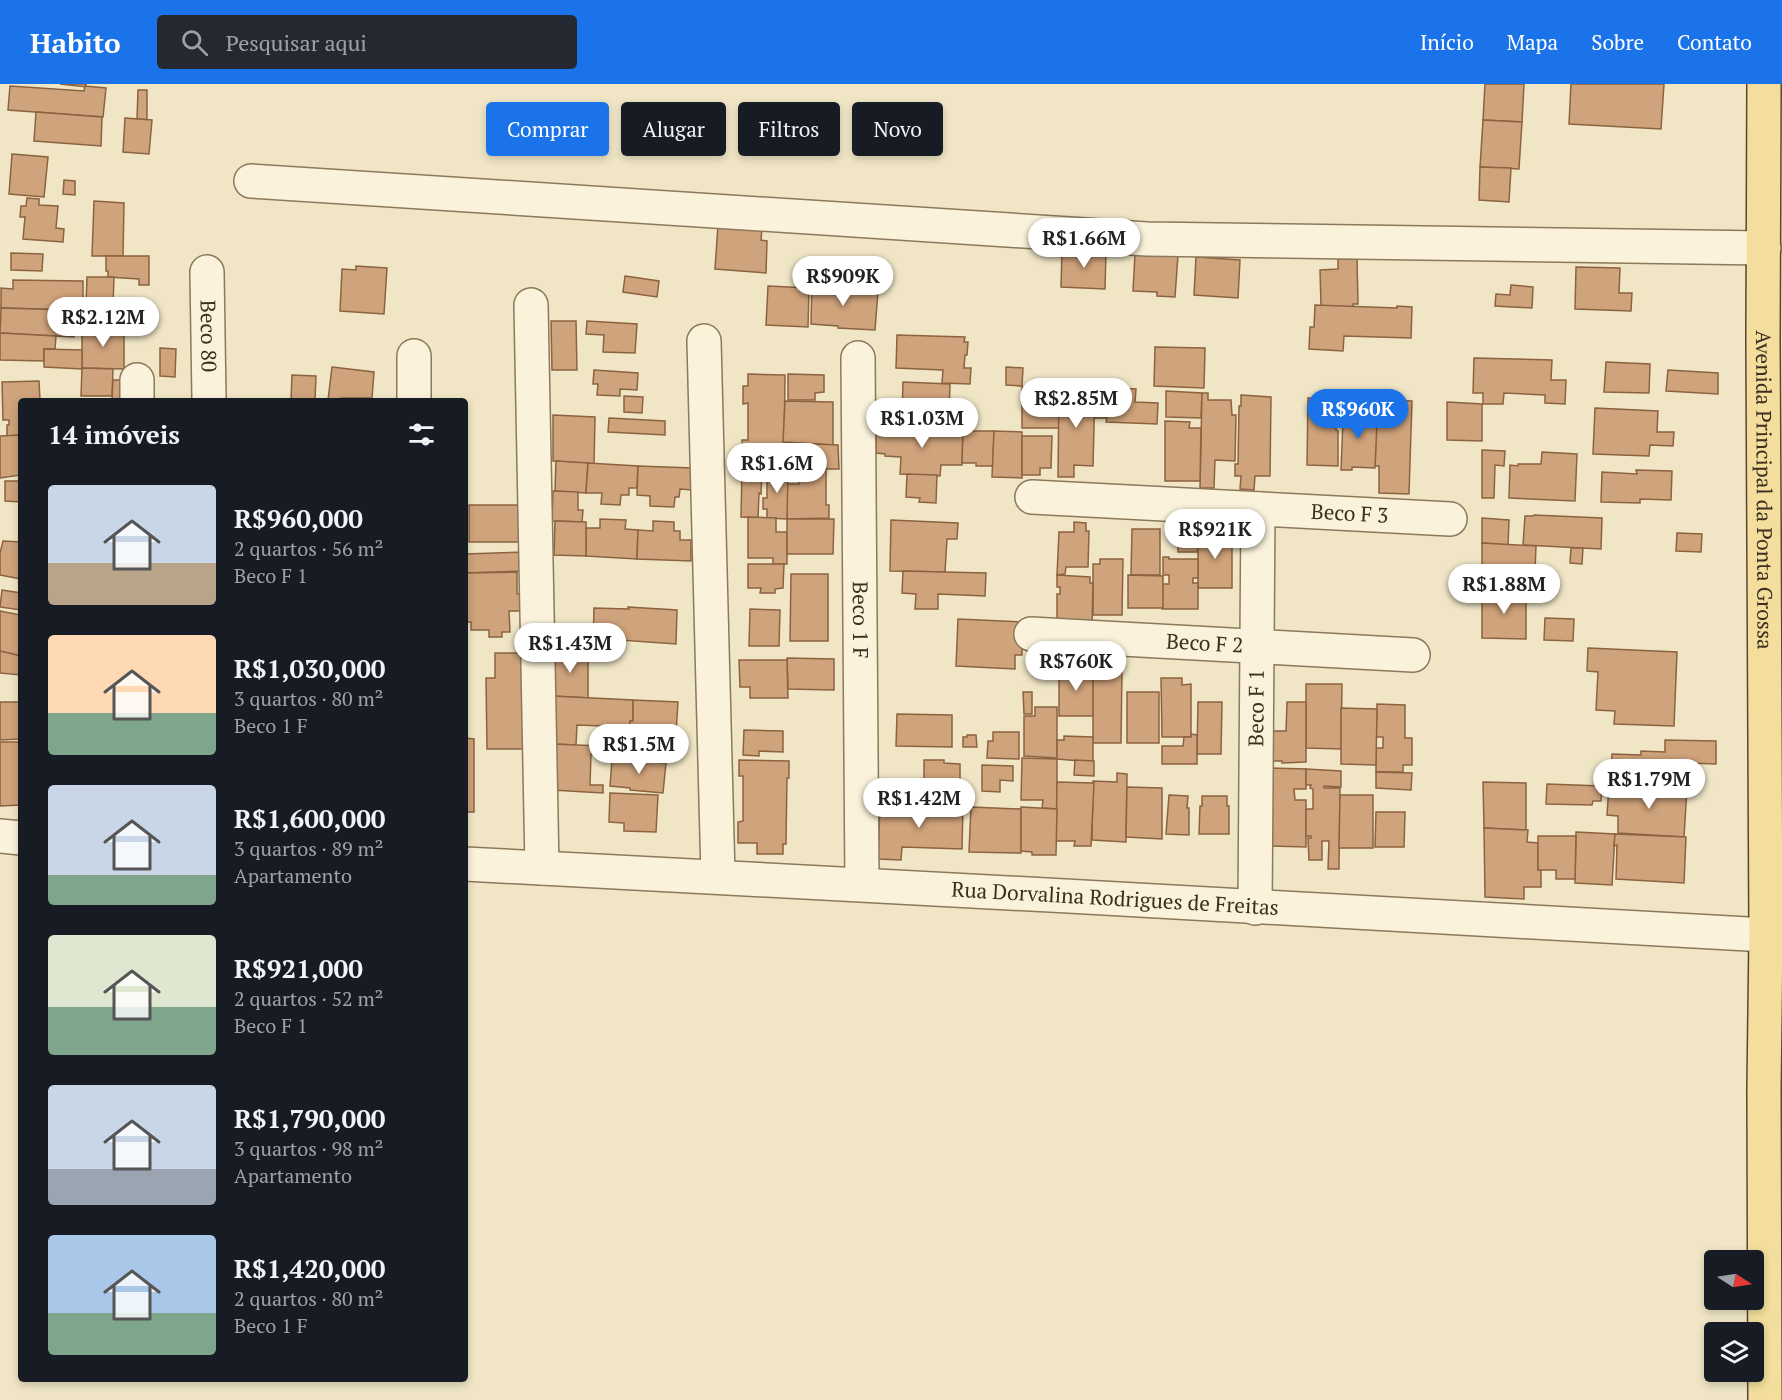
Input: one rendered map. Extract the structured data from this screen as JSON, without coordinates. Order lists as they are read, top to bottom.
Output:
{
  "streets": {
    "main road": ["Avenida Principal da Ponta Grossa"],
    "street": [
      "Beco 80",
      "Beco F 3",
      "Beco 1 F",
      "Beco F 2",
      "Beco F 1",
      "Rua Dorvalina Rodrigues de Freitas"
    ]
  },
  "crossings": [
    ["Avenida Principal da Ponta Grossa", "Rua Dorvalina Rodrigues de Freitas"],
    ["Beco F 3", "Beco F 1"],
    ["Beco 1 F", "Rua Dorvalina Rodrigues de Freitas"],
    ["Beco F 2", "Beco F 1"],
    ["Beco F 1", "Rua Dorvalina Rodrigues de Freitas"]
  ],
  "north": "right",
  "page": {
    "header": "Habito",
    "search": "Pesquisar aqui",
    "nav": [
      "Início",
      "Mapa",
      "Sobre",
      "Contato"
    ],
    "chip": [
      "Comprar",
      "Alugar",
      "Filtros",
      "Novo"
    ],
    "price": [
      "R$1.66M",
      "R$909K",
      "R$2.12M",
      "R$2.85M",
      "R$960K",
      "R$1.03M",
      "R$1.6M",
      "R$921K",
      "R$1.88M",
      "R$1.43M",
      "R$760K",
      "R$1.5M",
      "R$1.79M",
      "R$1.42M"
    ],
    "heading": "14 imóveis",
    "list": [
      {
        "name": "R$960,000",
        "note": "2 quartos · 56 m² · Beco F 1"
      },
      {
        "name": "R$1,030,000",
        "note": "3 quartos · 80 m² · Beco 1 F"
      },
      {
        "name": "R$1,600,000",
        "note": "3 quartos · 89 m² · Apartamento"
      },
      {
        "name": "R$921,000",
        "note": "2 quartos · 52 m² · Beco F 1"
      },
      {
        "name": "R$1,790,000",
        "note": "3 quartos · 98 m² · Apartamento"
      },
      {
        "name": "R$1,420,000",
        "note": "2 quartos · 80 m² · Beco 1 F"
      }
    ]
  }
}
